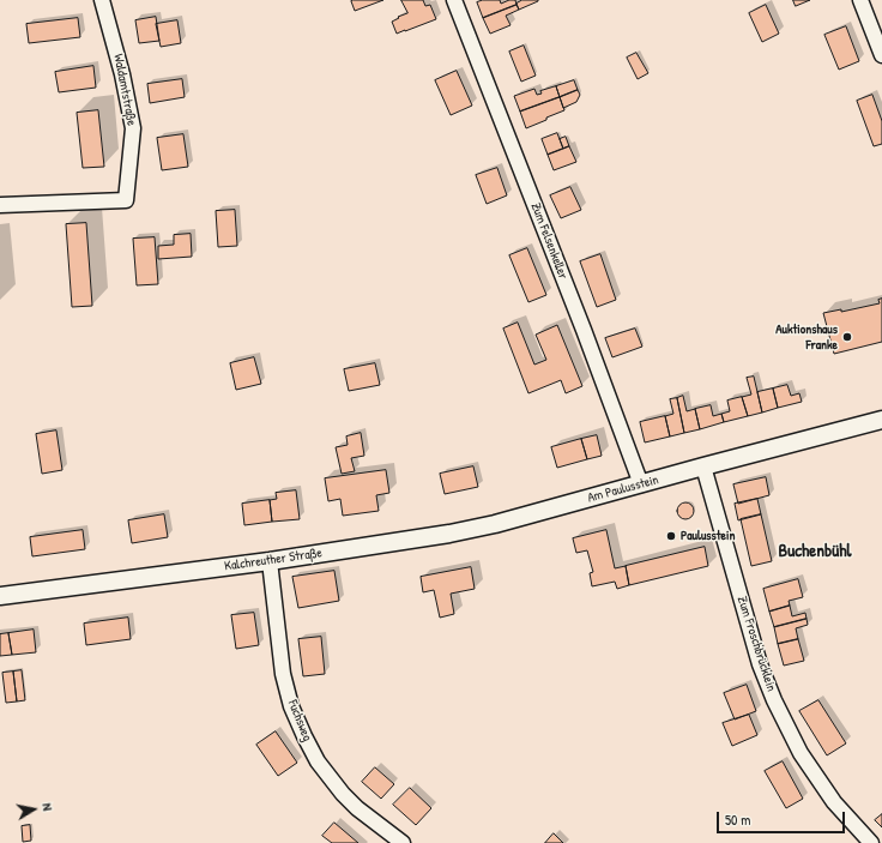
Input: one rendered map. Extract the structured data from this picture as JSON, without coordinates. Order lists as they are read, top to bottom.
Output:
{
  "streets": {
    "street": [
      "Waldamtstraße",
      "Zum Felsenkeller",
      "Am Paulusstein",
      "Kalchreuther Straße",
      "Zum Froschbrücklein",
      "Fuchsweg"
    ]
  },
  "crossings": [
    ["Zum Felsenkeller", "Am Paulusstein"],
    ["Am Paulusstein", "Kalchreuther Straße"],
    ["Am Paulusstein", "Zum Froschbrücklein"],
    ["Kalchreuther Straße", "Fuchsweg"]
  ],
  "districts": ["Buchenbühl"],
  "places": ["Auktionshaus Franke", "Paulusstein"],
  "scale_bar": "50 m",
  "north": "right"
}
